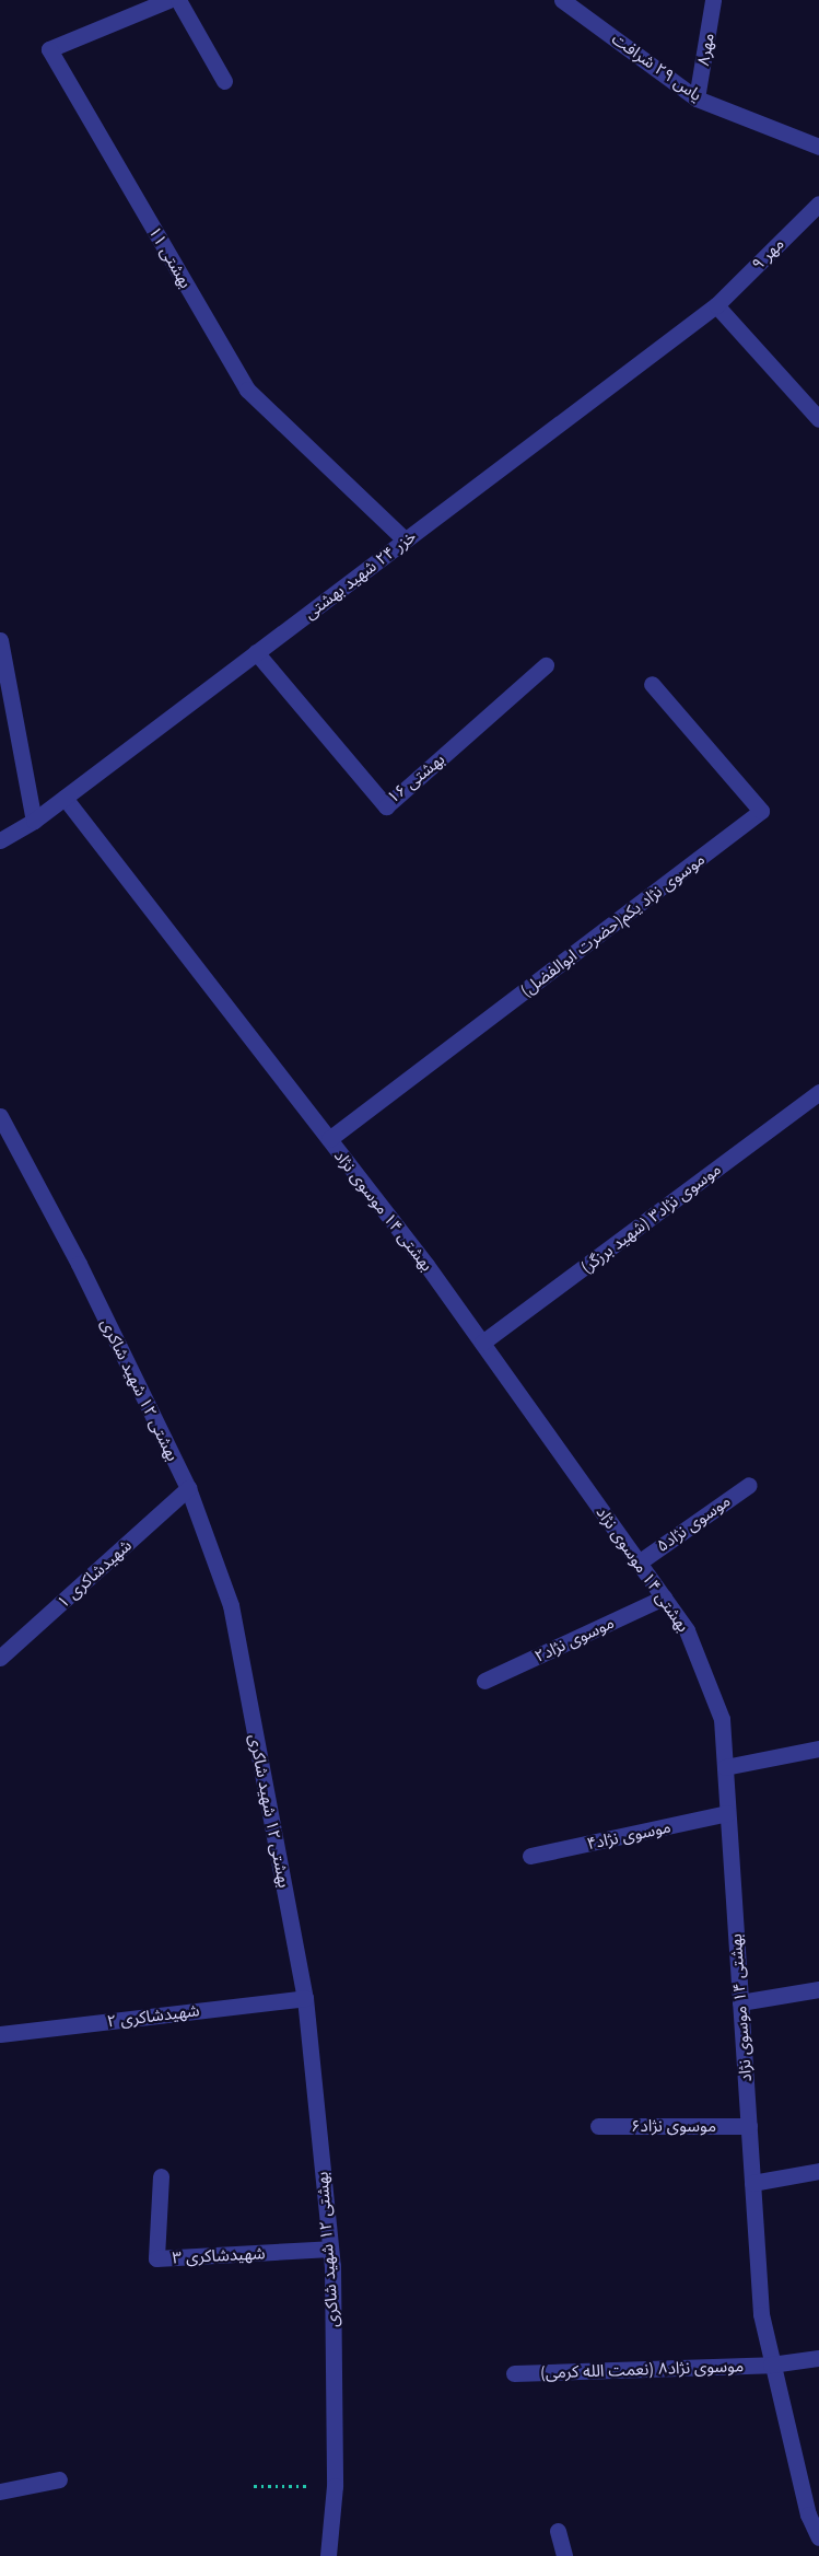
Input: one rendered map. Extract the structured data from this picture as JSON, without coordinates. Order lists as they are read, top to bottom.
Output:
{
  "streets": {
    "street": [
      "مهر۸",
      "یاس ۲۹ شرافت",
      "مهر ۹",
      "بهشتی ۱۱",
      "خزر ۲۴ شهید بهشتی",
      "بهشتی ۱۶",
      "موسوی نژاد یکم(حضرت ابوالفضل)",
      "بهشتی ۱۴ موسوی نژاد",
      "موسوی نژاد۳ (شهید برزگر)",
      "بهشتی ۱۲ شهید شاکری",
      "موسوی نژاد۵",
      "شهیدشاکری ۱",
      "موسوی نژاد۲",
      "موسوی نژاد۴",
      "شهیدشاکری ۲",
      "موسوی نژاد۶",
      "شهیدشاکری ۳",
      "موسوی نژاد۸ (نعمت الله کرمی)"
    ]
  },
  "crossings": [
    ["مهر۸", "یاس ۲۹ شرافت"],
    ["مهر ۹", "خزر ۲۴ شهید بهشتی"],
    ["بهشتی ۱۱", "خزر ۲۴ شهید بهشتی"],
    ["خزر ۲۴ شهید بهشتی", "بهشتی ۱۶"],
    ["خزر ۲۴ شهید بهشتی", "بهشتی ۱۴ موسوی نژاد"],
    ["موسوی نژاد یکم(حضرت ابوالفضل)", "بهشتی ۱۴ موسوی نژاد"],
    ["بهشتی ۱۴ موسوی نژاد", "موسوی نژاد۳ (شهید برزگر)"],
    ["بهشتی ۱۴ موسوی نژاد", "موسوی نژاد۵"],
    ["بهشتی ۱۴ موسوی نژاد", "موسوی نژاد۲"],
    ["بهشتی ۱۴ موسوی نژاد", "موسوی نژاد۴"],
    ["بهشتی ۱۴ موسوی نژاد", "موسوی نژاد۶"],
    ["بهشتی ۱۴ موسوی نژاد", "موسوی نژاد۸ (نعمت الله کرمی)"],
    ["بهشتی ۱۲ شهید شاکری", "شهیدشاکری ۱"],
    ["بهشتی ۱۲ شهید شاکری", "شهیدشاکری ۲"],
    ["بهشتی ۱۲ شهید شاکری", "شهیدشاکری ۳"]
  ]
}
